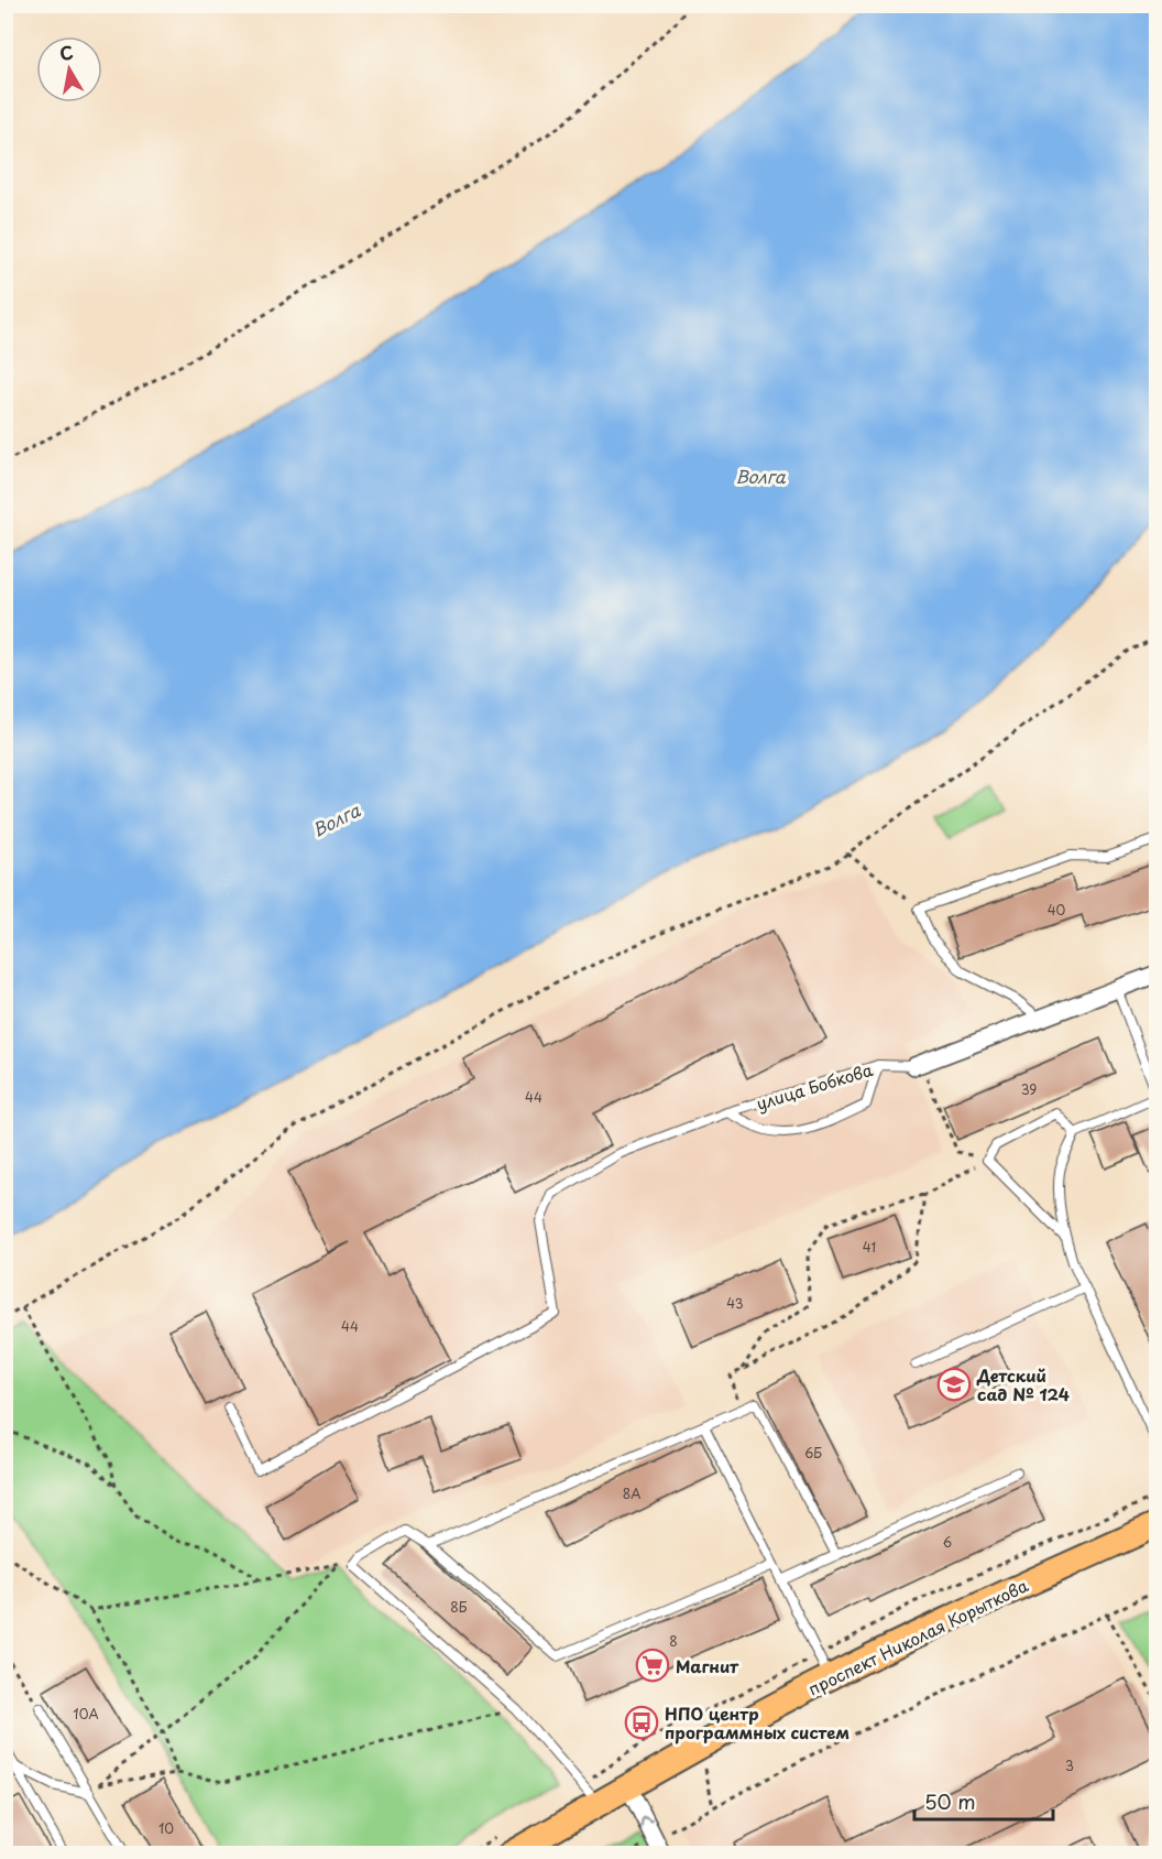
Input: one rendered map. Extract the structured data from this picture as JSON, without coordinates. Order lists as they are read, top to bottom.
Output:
{
  "streets": {
    "main road": ["проспект Николая Корыткова"],
    "street": ["улица Бобкова"]
  },
  "water": ["Волга"],
  "places": {
    "school or university": ["Детский сад № 124"],
    "supermarket": ["Магнит"],
    "bus stop": ["НПО центр программных систем"]
  },
  "house_numbers": [
    "40",
    "39",
    "44",
    "41",
    "43",
    "44",
    "6Б",
    "8А",
    "6",
    "8Б",
    "8",
    "10А",
    "3",
    "10"
  ],
  "scale_bar": "50 m",
  "north": "top"
}
